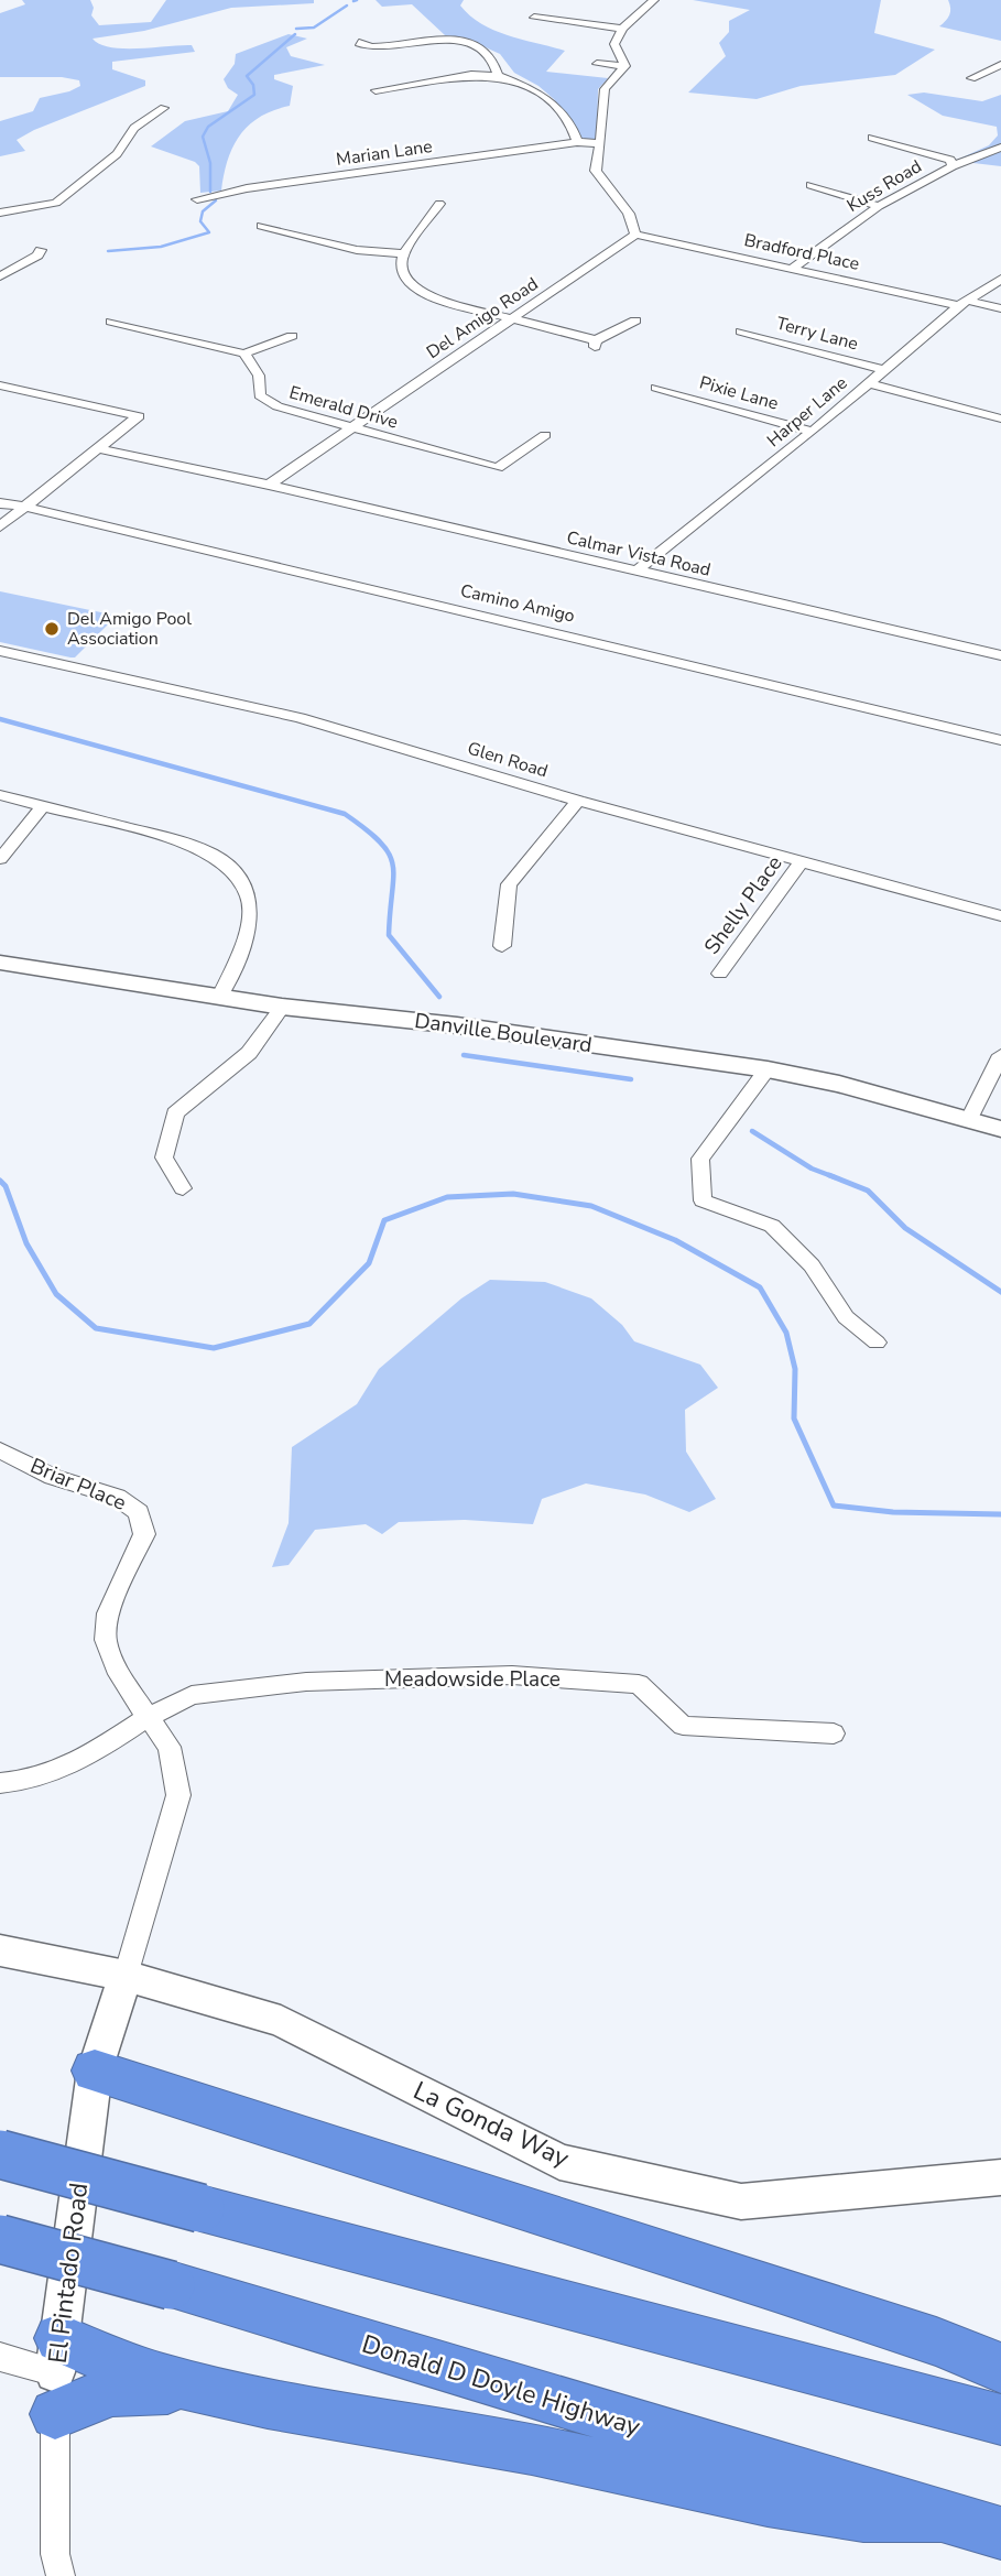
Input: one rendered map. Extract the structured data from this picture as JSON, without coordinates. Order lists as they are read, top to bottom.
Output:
{
  "streets": {
    "highway": ["Donald D Doyle Highway"],
    "main road": ["Danville Boulevard", "La Gonda Way", "El Pintado Road"],
    "street": [
      "Marian Lane",
      "Kuss Road",
      "Bradford Place",
      "Del Amigo Road",
      "Terry Lane",
      "Pixie Lane",
      "Emerald Drive",
      "Harper Lane",
      "Calmar Vista Road",
      "Camino Amigo",
      "Glen Road",
      "Shelly Place",
      "Briar Place",
      "Meadowside Place"
    ]
  },
  "crossings": [
    ["Kuss Road", "Bradford Place"],
    ["Bradford Place", "Del Amigo Road"],
    ["Bradford Place", "Harper Lane"],
    ["Del Amigo Road", "Emerald Drive"],
    ["Del Amigo Road", "Calmar Vista Road"],
    ["Terry Lane", "Harper Lane"],
    ["Pixie Lane", "Harper Lane"],
    ["Harper Lane", "Calmar Vista Road"],
    ["Glen Road", "Shelly Place"],
    ["Briar Place", "Meadowside Place"],
    ["La Gonda Way", "El Pintado Road"]
  ],
  "places": ["Del Amigo Pool Association"]
}
